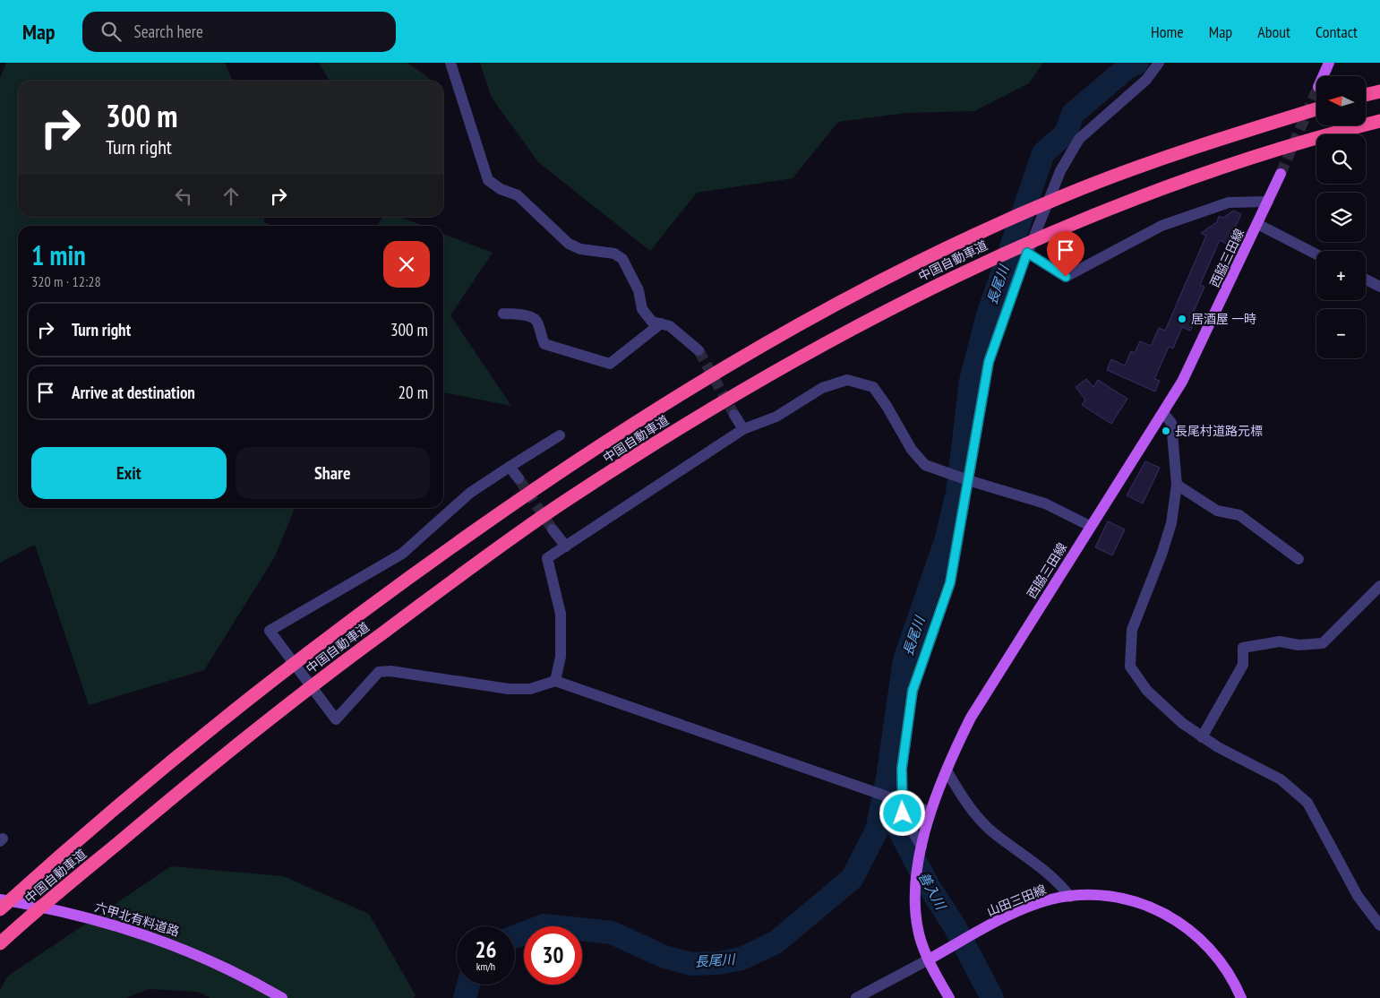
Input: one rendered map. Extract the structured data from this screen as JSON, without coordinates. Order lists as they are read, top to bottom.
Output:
{
  "streets": {
    "highway": ["中国自動車道"],
    "main road": ["西脇三田線", "山田三田線", "六甲北有料道路"]
  },
  "crossings": [
    ["西脇三田線", "山田三田線"]
  ],
  "water": ["長尾川", "善入川"],
  "places": ["居酒屋 一時", "長尾村道路元標"],
  "north": "left",
  "page": {
    "header": "Map",
    "search": "Search here",
    "nav": [
      "Home",
      "Map",
      "About",
      "Contact"
    ],
    "map_buttons": ["+", "−"],
    "turn": ["300 m", "Turn right"],
    "heading": ["1 min", "320 m · 12:28"],
    "list": [
      {
        "name": "Turn right",
        "value": "300 m"
      },
      {
        "name": "Arrive at destination",
        "value": "20 m"
      }
    ],
    "buttons": ["Exit", "Share"],
    "speed": "26 km/h",
    "limit": "30"
  }
}
